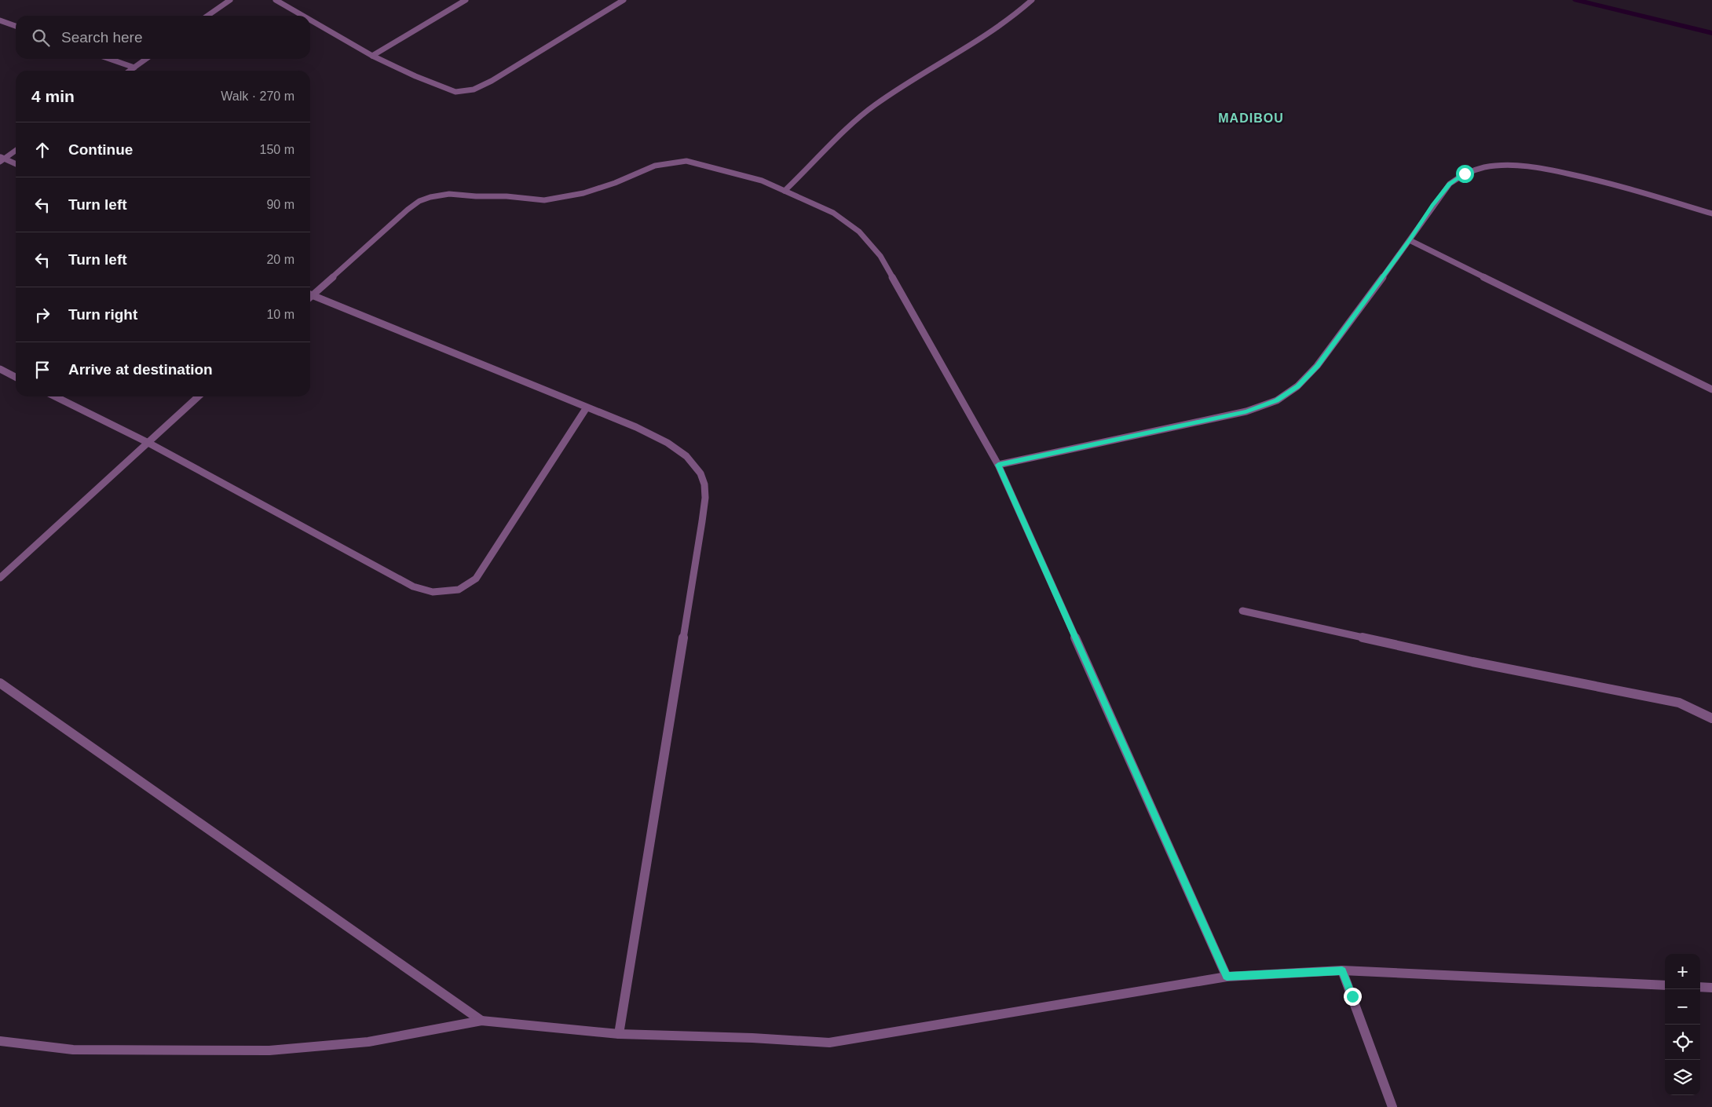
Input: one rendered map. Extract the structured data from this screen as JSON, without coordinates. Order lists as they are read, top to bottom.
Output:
{
  "districts": ["MADIBOU"],
  "page": {
    "search": "Search here",
    "heading": ["4 min", "Walk · 270 m"],
    "list": [
      ["Continue", "150 m"],
      ["Turn left", "90 m"],
      ["Turn left", "20 m"],
      ["Turn right", "10 m"],
      "Arrive at destination"
    ],
    "map_buttons": ["+", "−"]
  }
}
